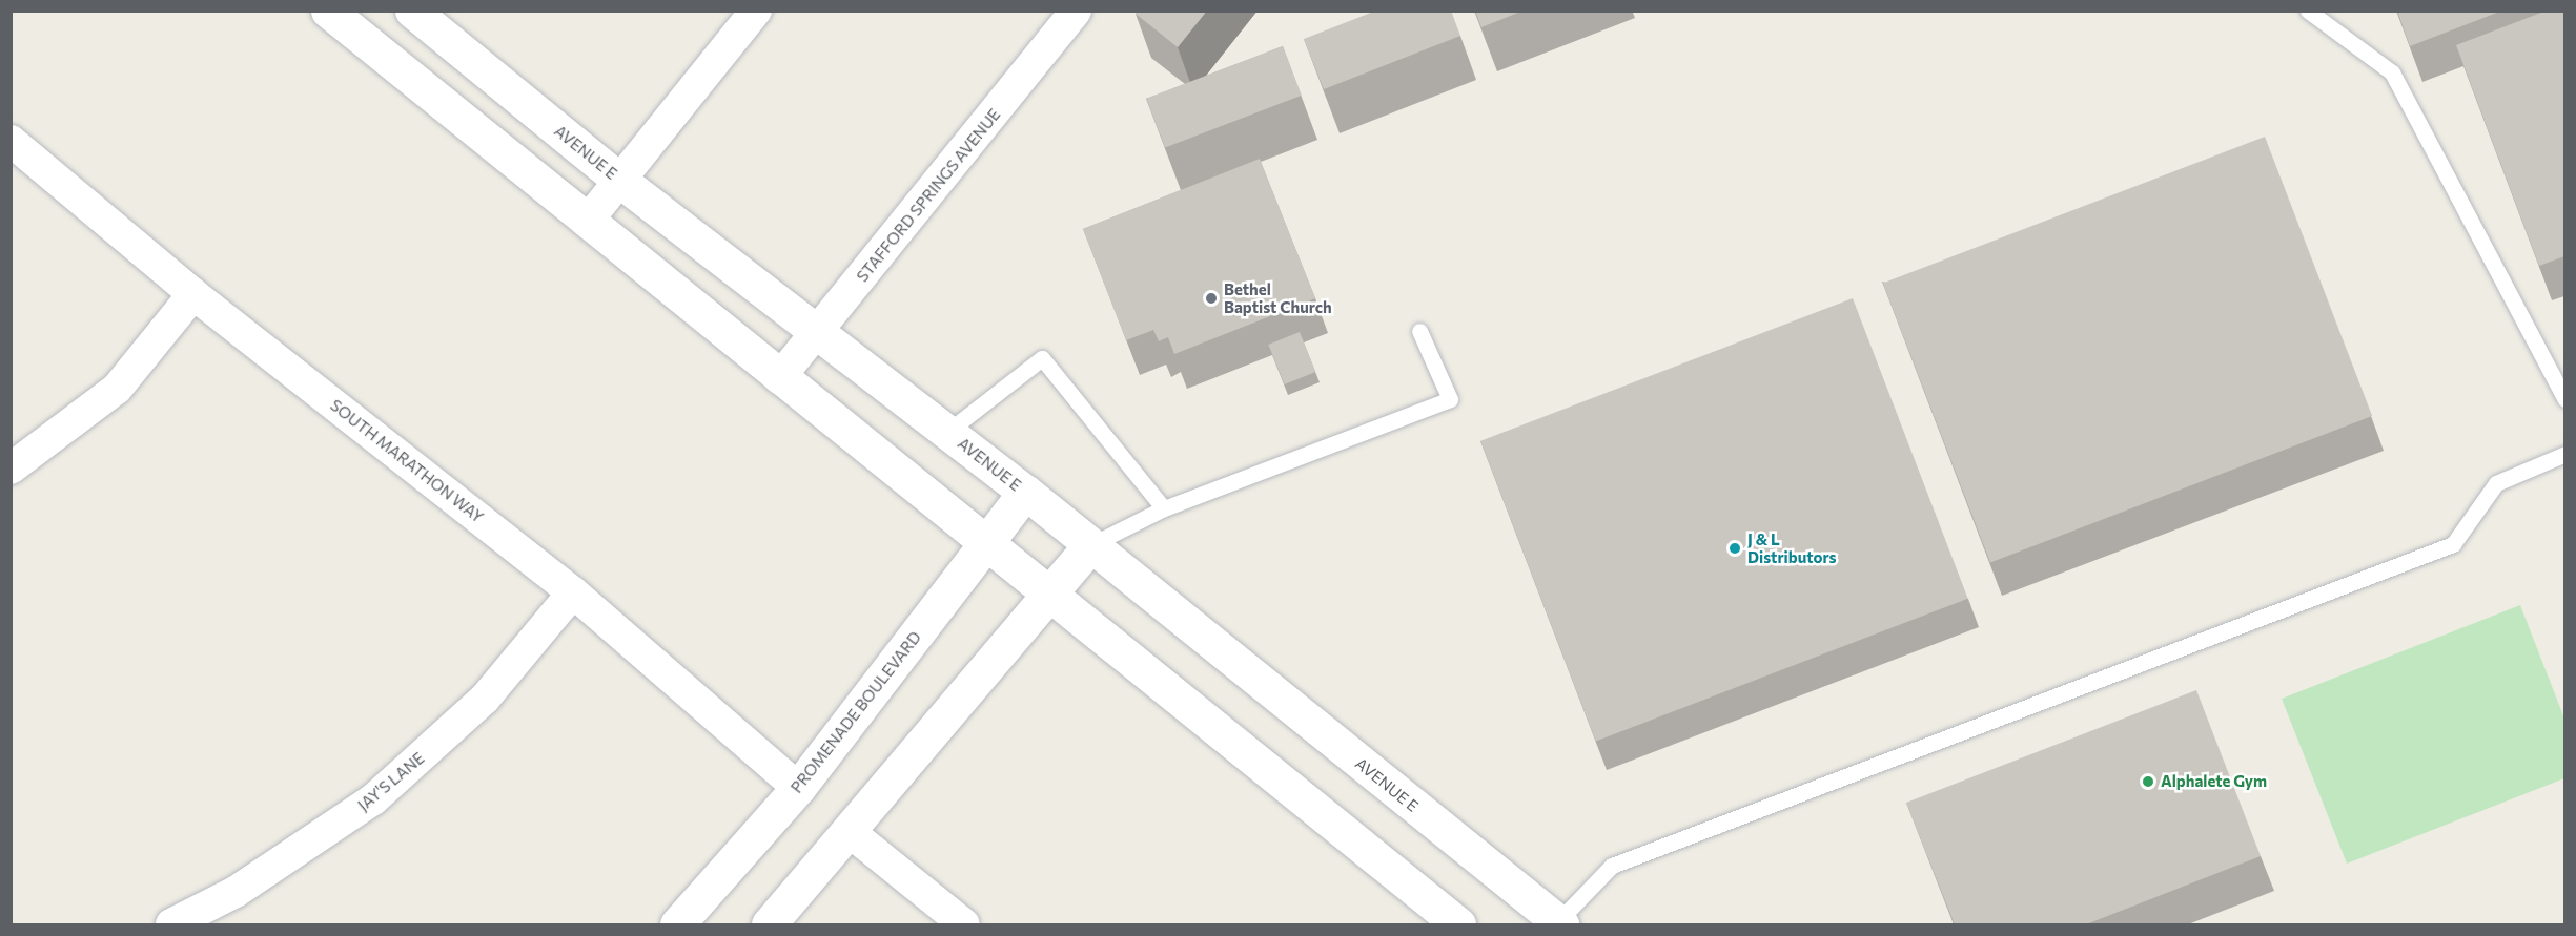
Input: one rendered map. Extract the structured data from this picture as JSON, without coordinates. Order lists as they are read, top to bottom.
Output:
{
  "streets": {
    "street": [
      "AVENUE E",
      "STAFFORD SPRINGS AVENUE",
      "SOUTH MARATHON WAY",
      "PROMENADE BOULEVARD",
      "JAY'S LANE"
    ]
  },
  "crossings": [
    ["AVENUE E", "STAFFORD SPRINGS AVENUE"],
    ["AVENUE E", "PROMENADE BOULEVARD"],
    ["SOUTH MARATHON WAY", "PROMENADE BOULEVARD"],
    ["SOUTH MARATHON WAY", "JAY'S LANE"]
  ],
  "places": ["Bethel Baptist Church", "J & L Distributors", "Alphalete Gym"]
}
